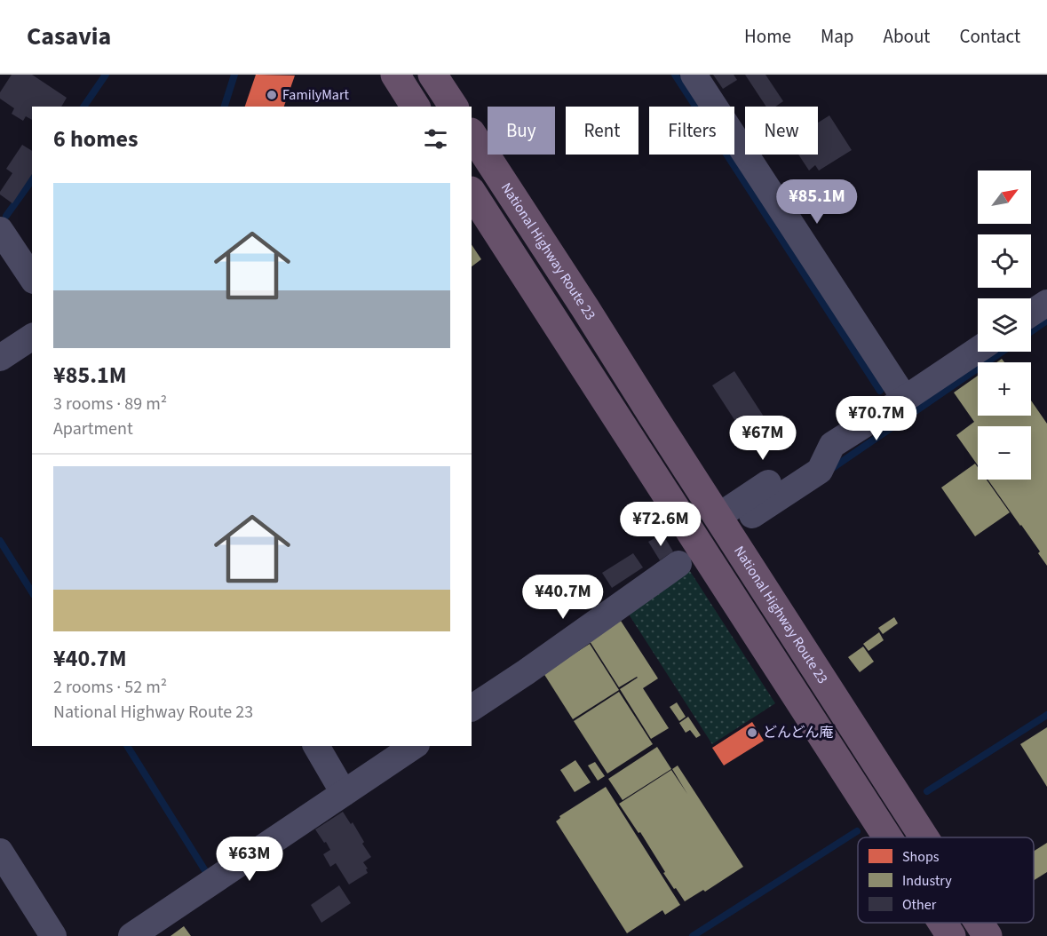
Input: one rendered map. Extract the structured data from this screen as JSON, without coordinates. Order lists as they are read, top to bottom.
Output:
{
  "streets": {
    "highway": ["National Highway Route 23"]
  },
  "places": ["FamilyMart", "どんどん庵"],
  "legend": ["Shops", "Industry", "Other"],
  "north": "top right",
  "page": {
    "header": "Casavia",
    "nav": [
      "Home",
      "Map",
      "About",
      "Contact"
    ],
    "chip": [
      "Buy",
      "Rent",
      "Filters",
      "New"
    ],
    "heading": "6 homes",
    "map_buttons": ["+", "−"],
    "list": [
      {
        "name": "¥85.1M",
        "note": "3 rooms · 89 m² · Apartment"
      },
      {
        "name": "¥40.7M",
        "note": "2 rooms · 52 m² · National Highway Route 23"
      }
    ],
    "price": [
      "¥85.1M",
      "¥70.7M",
      "¥67M",
      "¥72.6M",
      "¥40.7M",
      "¥63M"
    ]
  }
}
